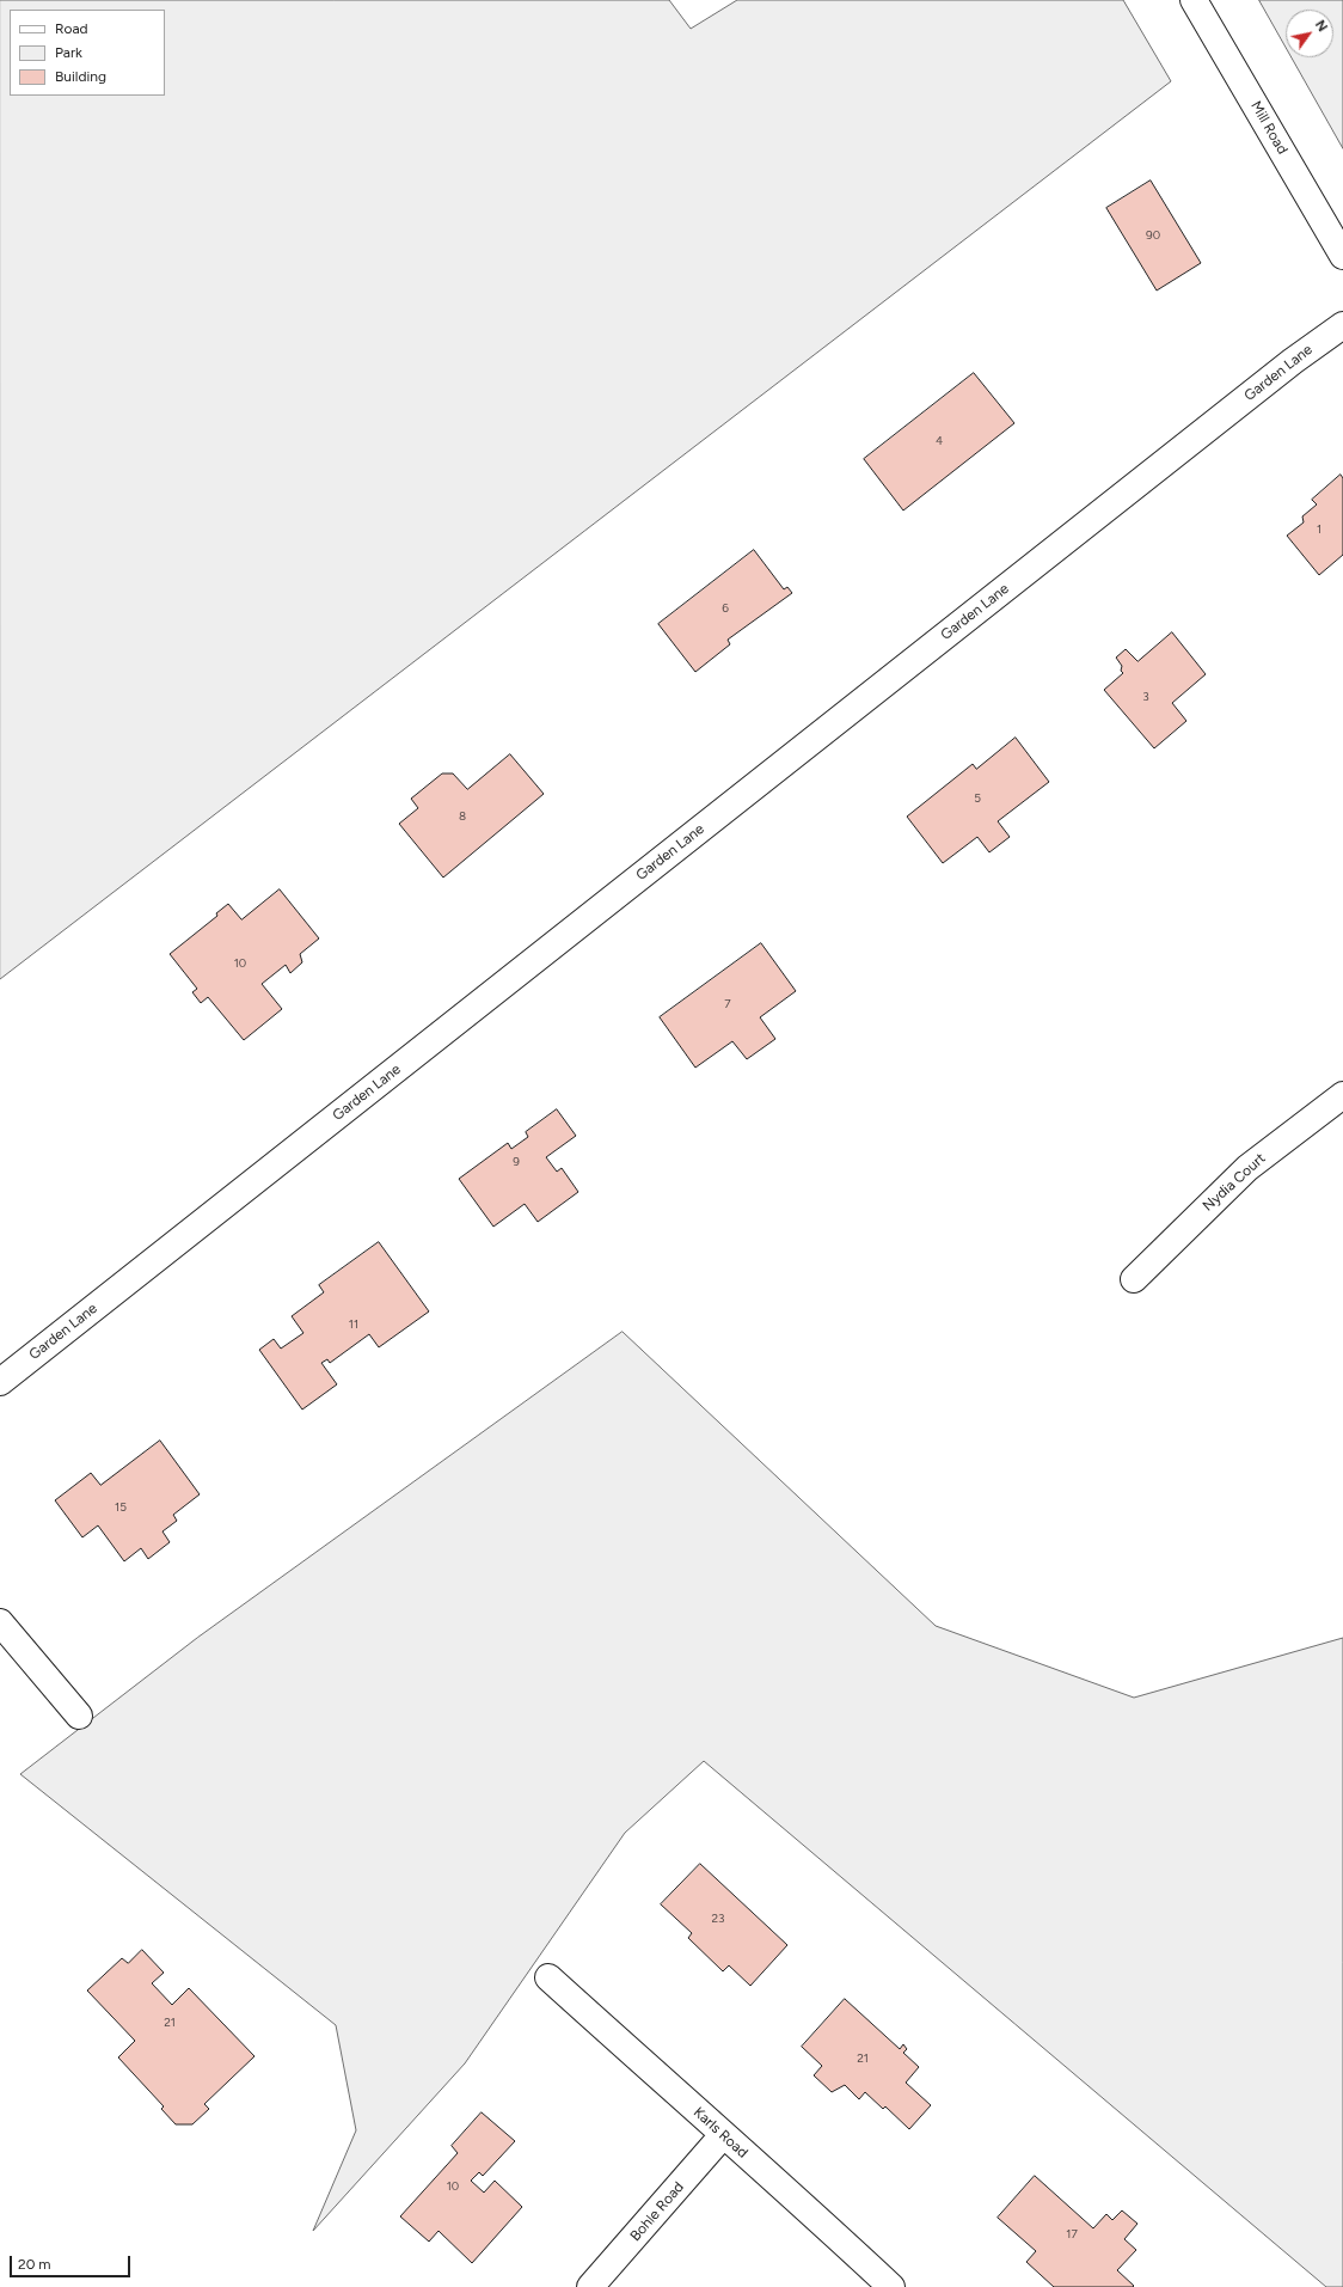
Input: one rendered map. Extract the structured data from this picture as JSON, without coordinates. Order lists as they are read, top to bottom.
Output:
{
  "streets": {
    "street": [
      "Mill Road",
      "Garden Lane",
      "Nydia Court",
      "Karls Road",
      "Bohle Road"
    ]
  },
  "crossings": [
    ["Karls Road", "Bohle Road"]
  ],
  "house_numbers": [
    "90",
    "4",
    "1",
    "6",
    "3",
    "5",
    "8",
    "10",
    "7",
    "9",
    "11",
    "15",
    "23",
    "21",
    "21",
    "10",
    "17"
  ],
  "legend": ["Road", "Park", "Building"],
  "scale_bar": "20 m",
  "north": "top right"
}
